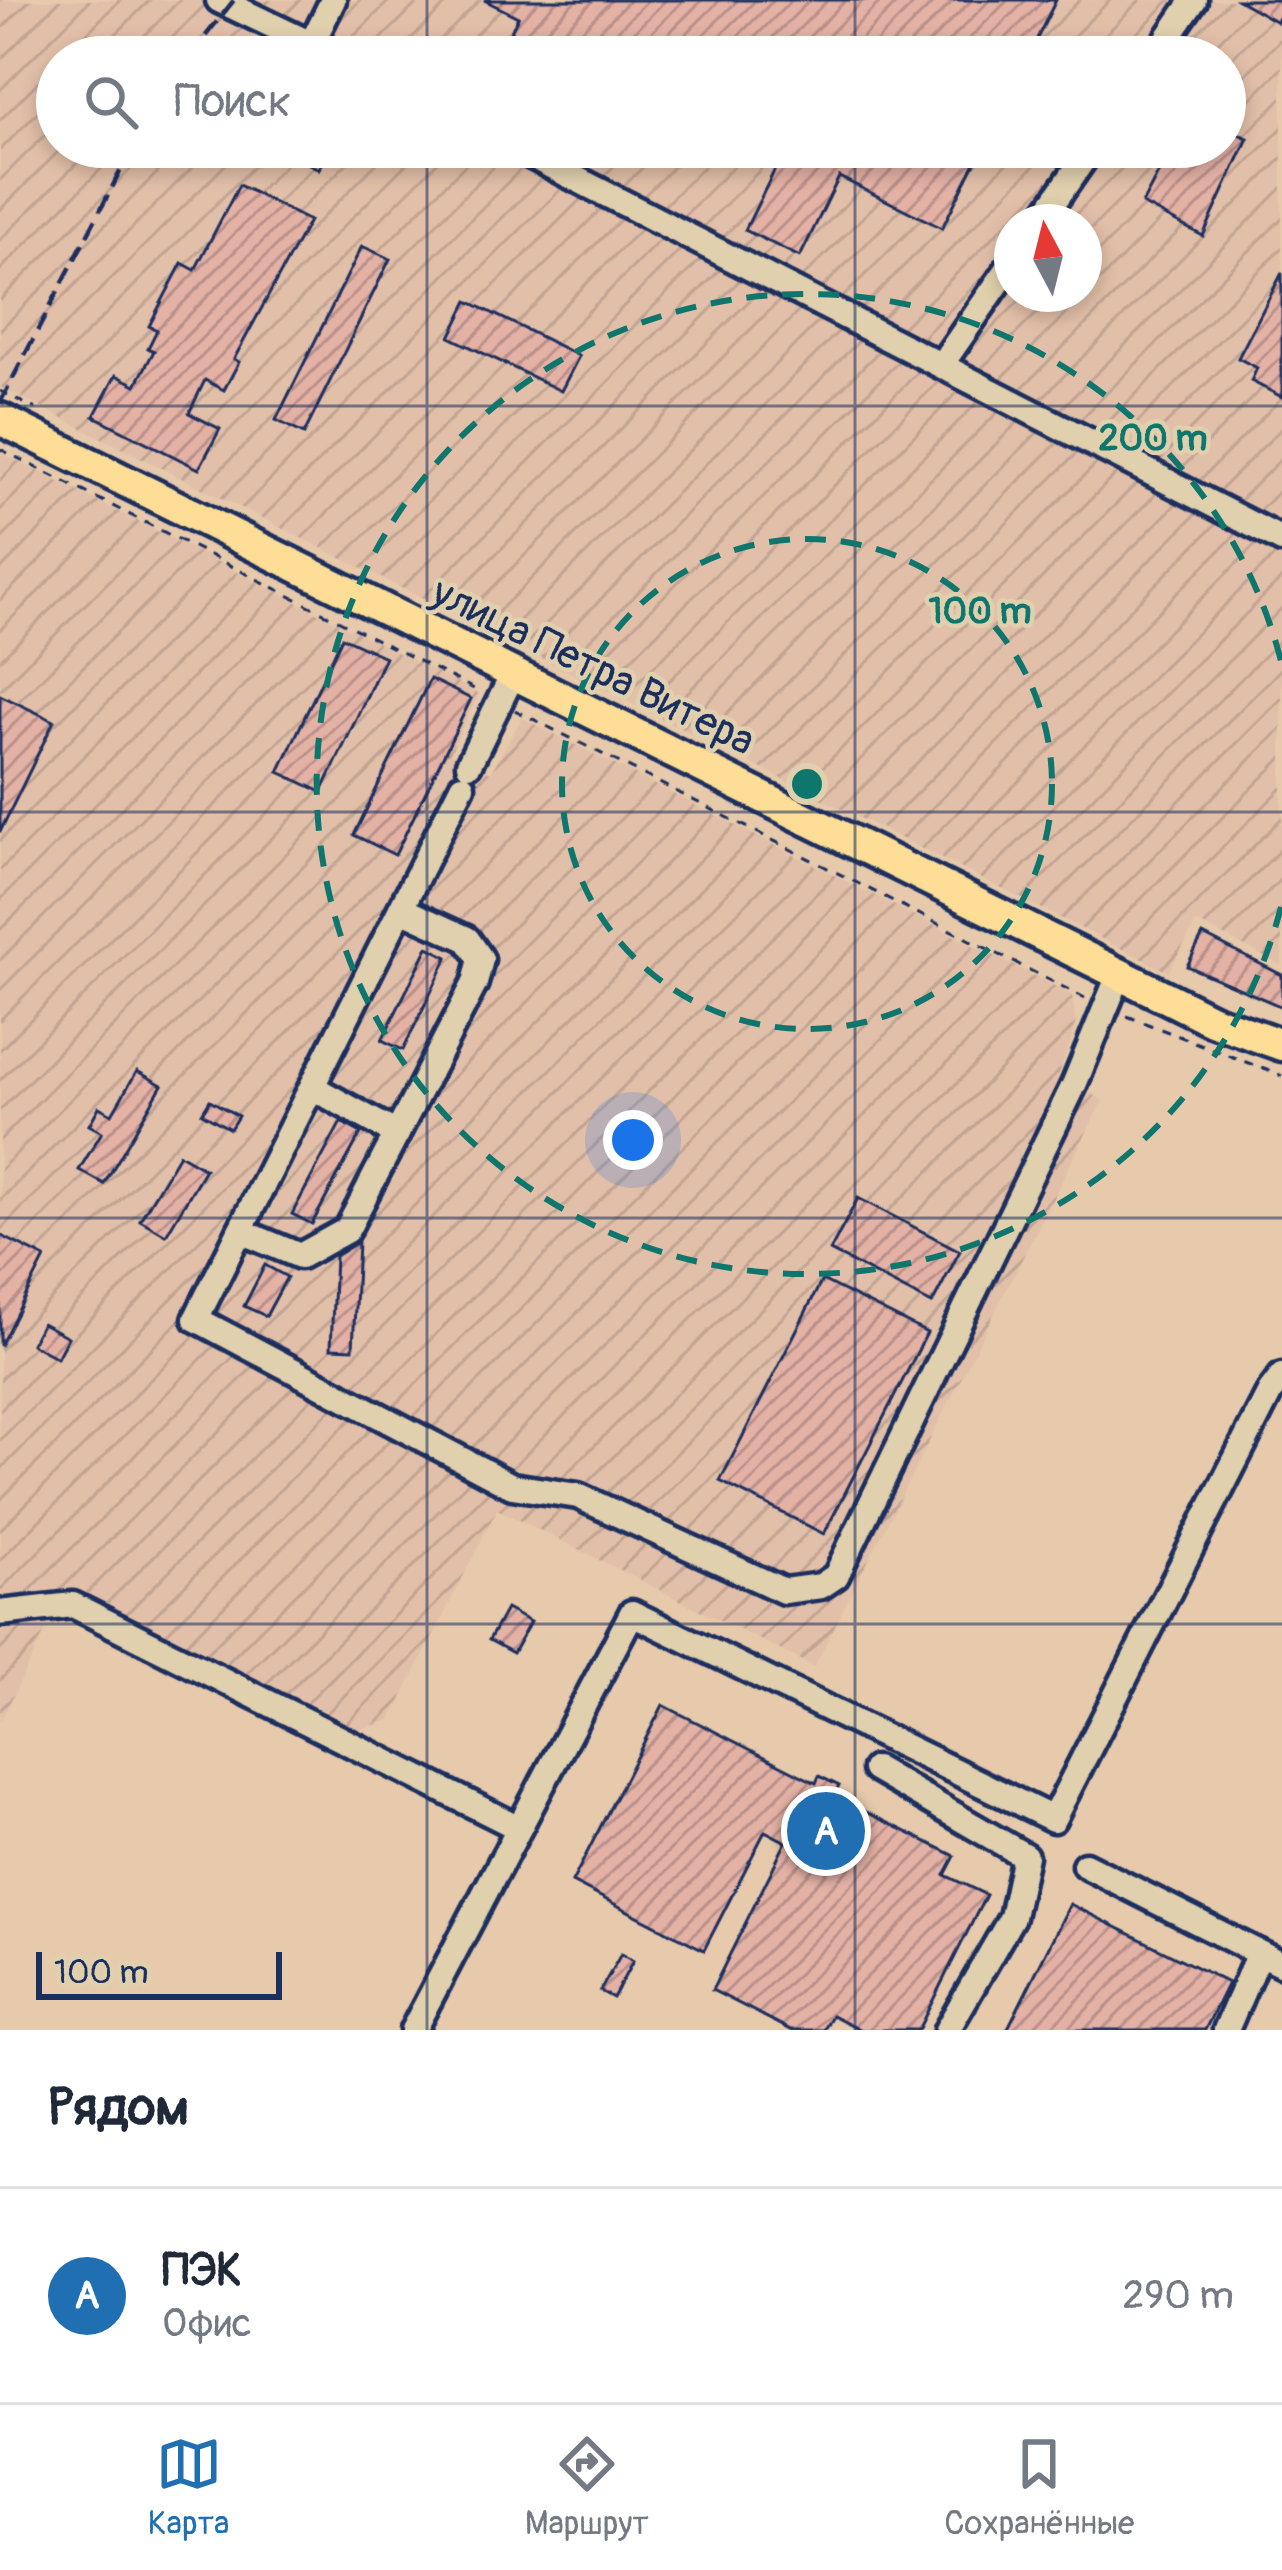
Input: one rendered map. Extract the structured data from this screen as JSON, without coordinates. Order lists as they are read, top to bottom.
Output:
{
  "streets": {
    "main road": ["улица Петра Витера"]
  },
  "scale_bar": "100 m",
  "north": "top",
  "page": {
    "search": "Поиск",
    "pins": "A",
    "scale": "100 m",
    "heading": "Рядом",
    "list": [
      {
        "mark": "A",
        "name": "ПЭК",
        "note": "Офис",
        "value": "290 m"
      }
    ],
    "nav": ["Карта", "Маршрут", "Сохранённые"]
  },
  "rings": ["200 m", "100 m"]
}
